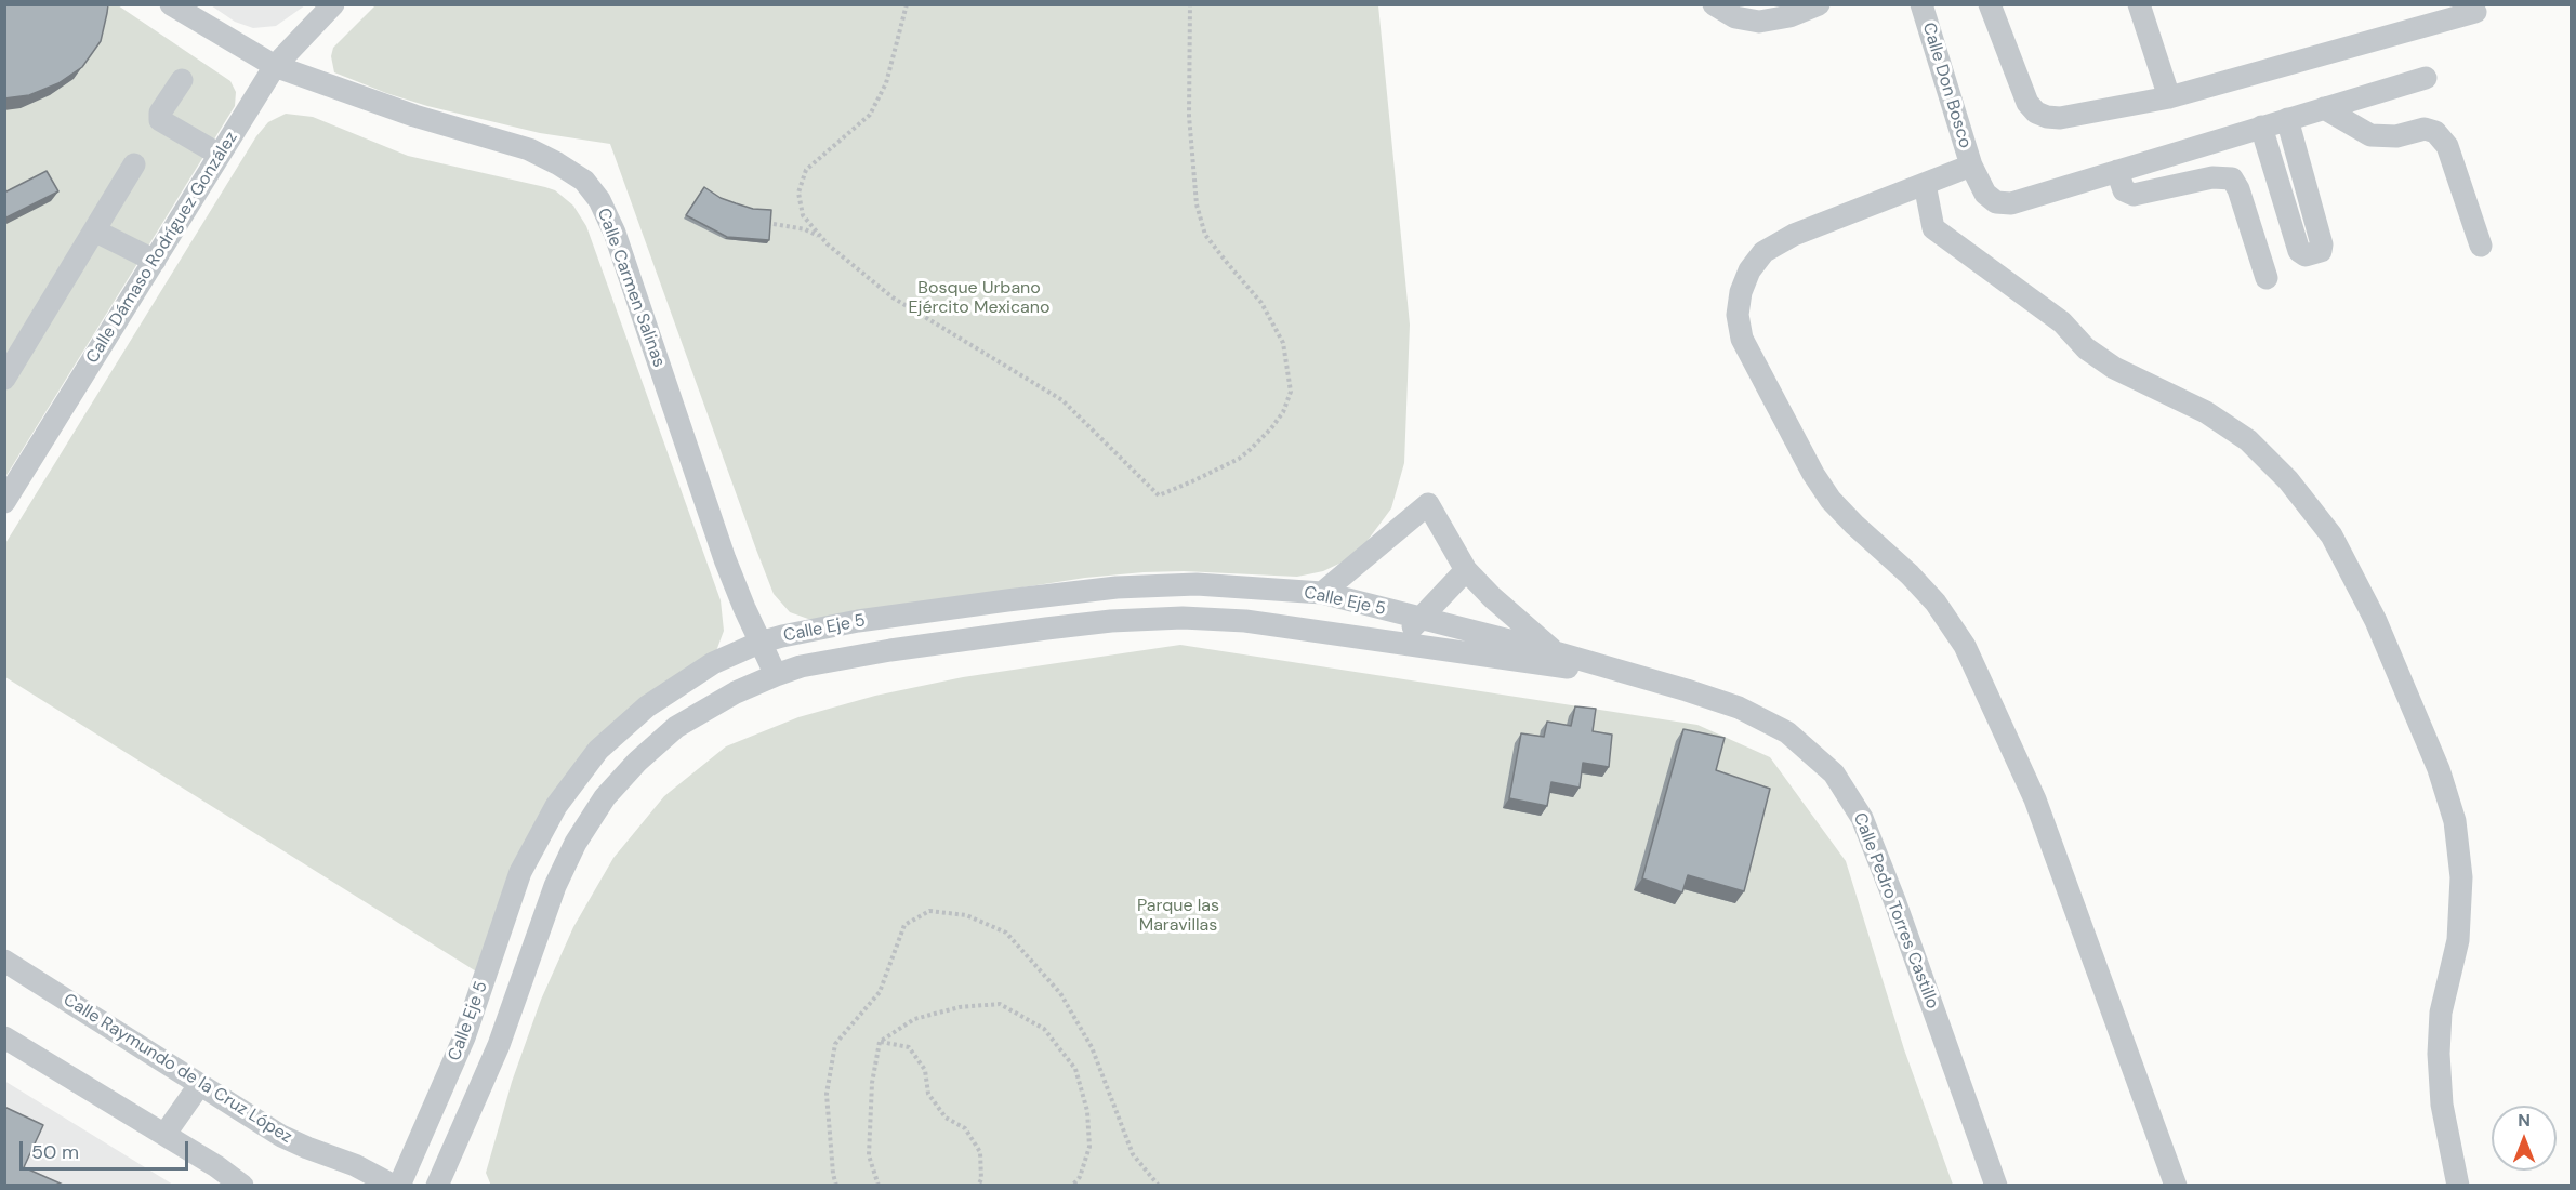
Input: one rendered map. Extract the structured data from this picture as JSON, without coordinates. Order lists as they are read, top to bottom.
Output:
{
  "streets": {
    "street": [
      "Calle Don Bosco",
      "Calle Dámaso Rodríguez González",
      "Calle Carmen Salinas",
      "Calle Eje 5",
      "Calle Pedro Torres Castillo",
      "Calle Raymundo de la Cruz López"
    ]
  },
  "crossings": [
    ["Calle Dámaso Rodríguez González", "Calle Carmen Salinas"],
    ["Calle Carmen Salinas", "Calle Eje 5"],
    ["Calle Eje 5", "Calle Pedro Torres Castillo"],
    ["Calle Eje 5", "Calle Raymundo de la Cruz López"]
  ],
  "parks": ["Bosque Urbano Ejército Mexicano", "Parque las Maravillas"],
  "scale_bar": "50 m",
  "north": "top"
}
